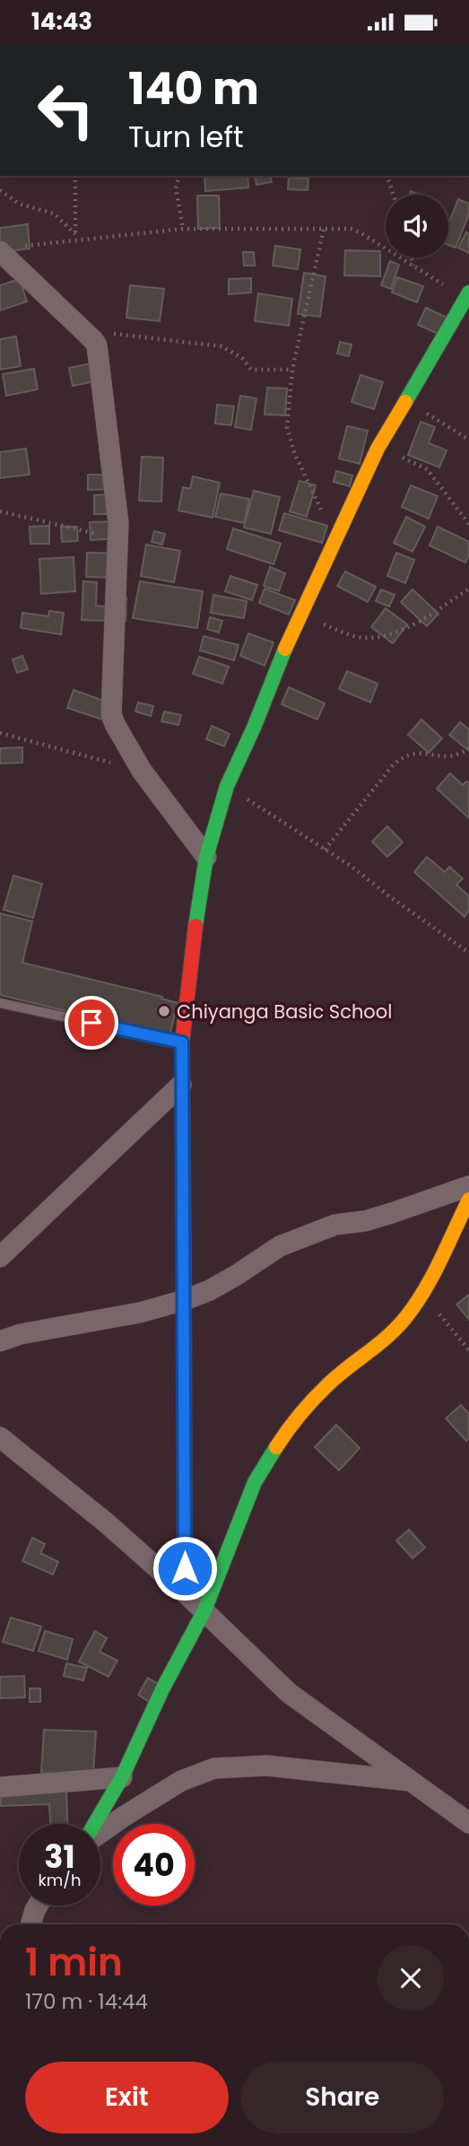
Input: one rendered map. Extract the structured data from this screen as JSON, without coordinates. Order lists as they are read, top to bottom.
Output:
{
  "places": ["Chiyanga Basic School"],
  "page": {
    "status": "14:43",
    "turn": ["140 m", "Turn left"],
    "speed": "31 km/h",
    "limit": "40",
    "heading": ["1 min", "170 m · 14:44"],
    "buttons": ["Exit", "Share"]
  }
}
